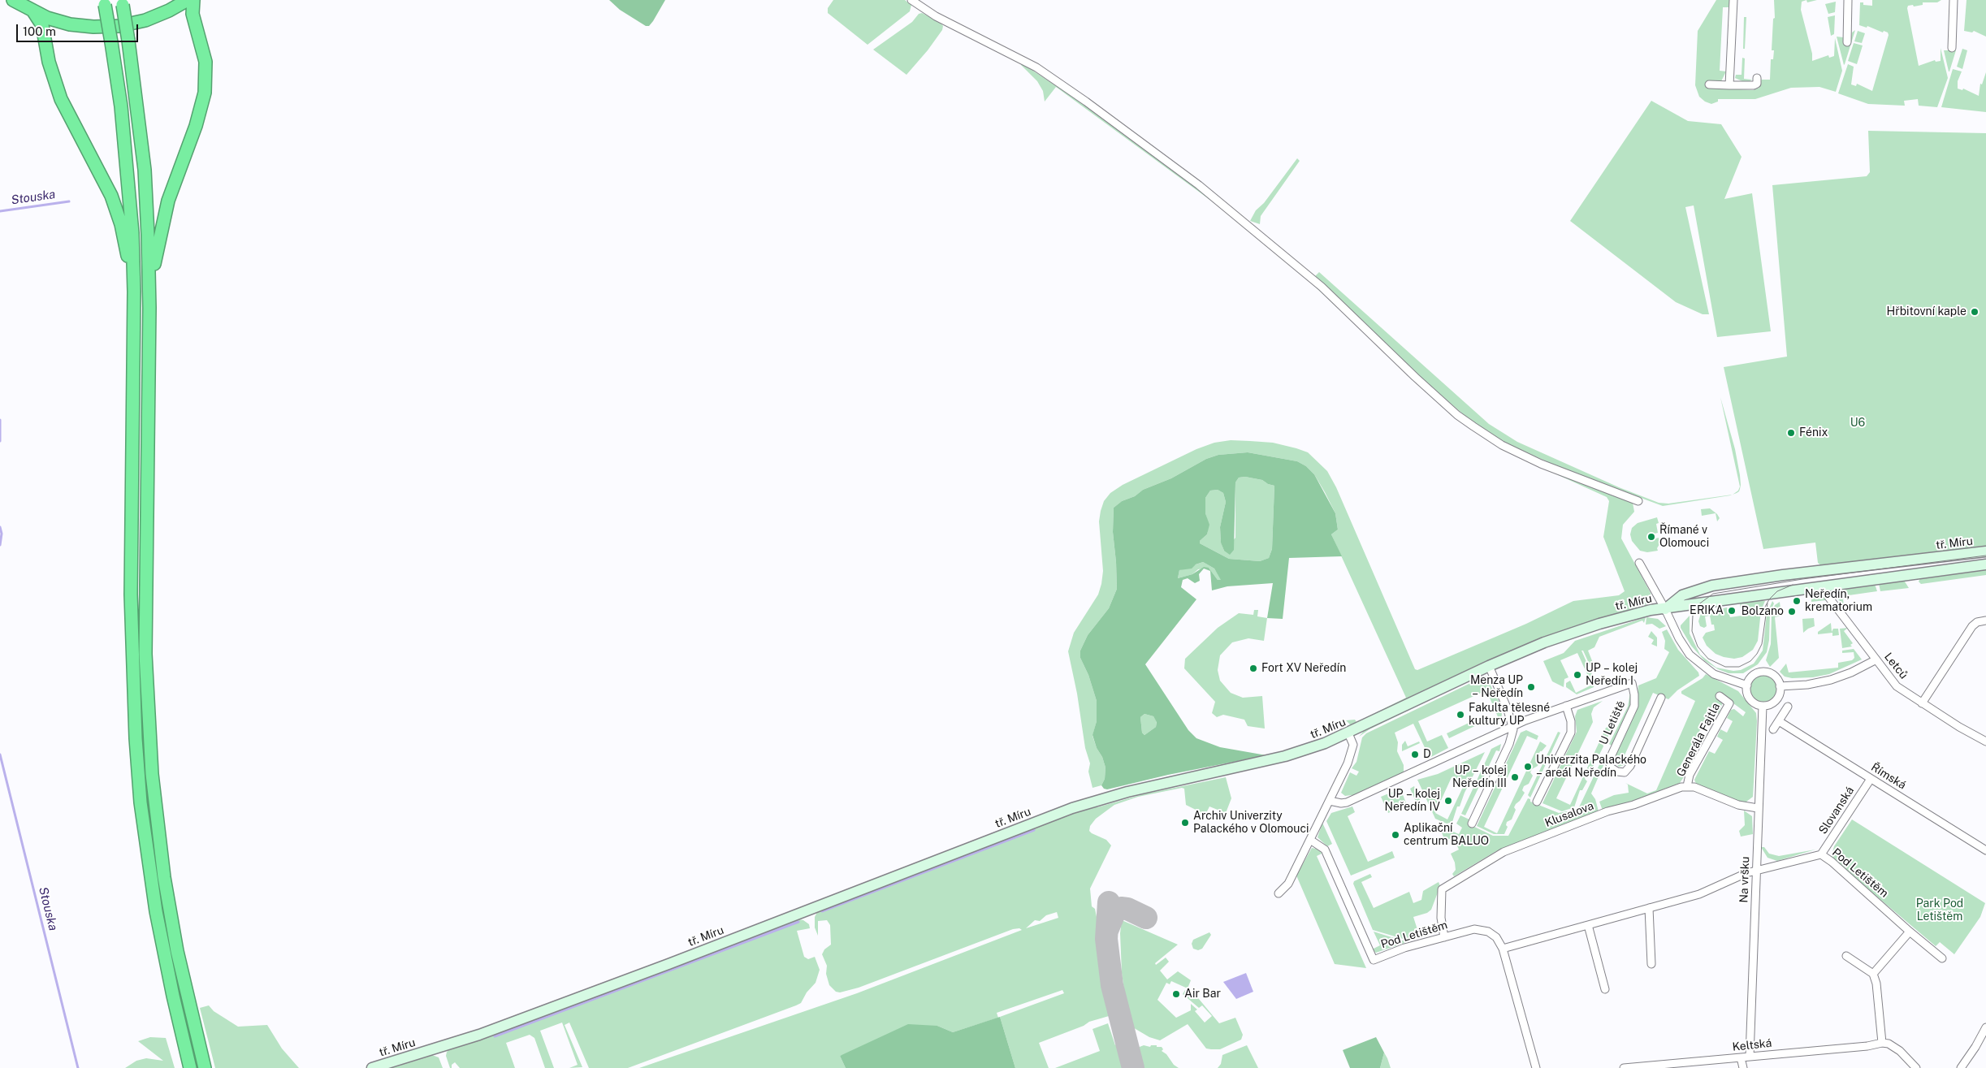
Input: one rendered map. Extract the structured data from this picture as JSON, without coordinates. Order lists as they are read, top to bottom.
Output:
{
  "streets": {
    "main road": ["tř. Míru"],
    "street": [
      "Letců",
      "U Letiště",
      "Generála Fajtla",
      "Římská",
      "Slovanská",
      "Klusalova",
      "Pod Letištěm",
      "Na vršku",
      "Keltská"
    ]
  },
  "crossings": [
    ["Generála Fajtla", "Klusalova"],
    ["Římská", "Slovanská"],
    ["Slovanská", "Pod Letištěm"],
    ["Klusalova", "Pod Letištěm"],
    ["Pod Letištěm", "Na vršku"],
    ["Na vršku", "Keltská"]
  ],
  "water": ["Stouska"],
  "parks": ["U6", "Park Pod Letištěm"],
  "places": [
    "Hřbitovní kaple",
    "Fénix",
    "Římané v Olomouci",
    "Neředín, krematorium",
    "ERIKA",
    "Bolzano",
    "Fort XV Neředín",
    "UP – kolej Neředín I",
    "Menza UP – Neředín",
    "Fakulta tělesné kultury UP",
    "D",
    "Univerzita Palackého – areál Neředín",
    "UP – kolej Neředín III",
    "UP – kolej Neředín IV",
    "Archiv Univerzity Palackého v Olomouci",
    "Aplikační centrum BALUO",
    "Air Bar"
  ],
  "scale_bar": "100 m"
}
